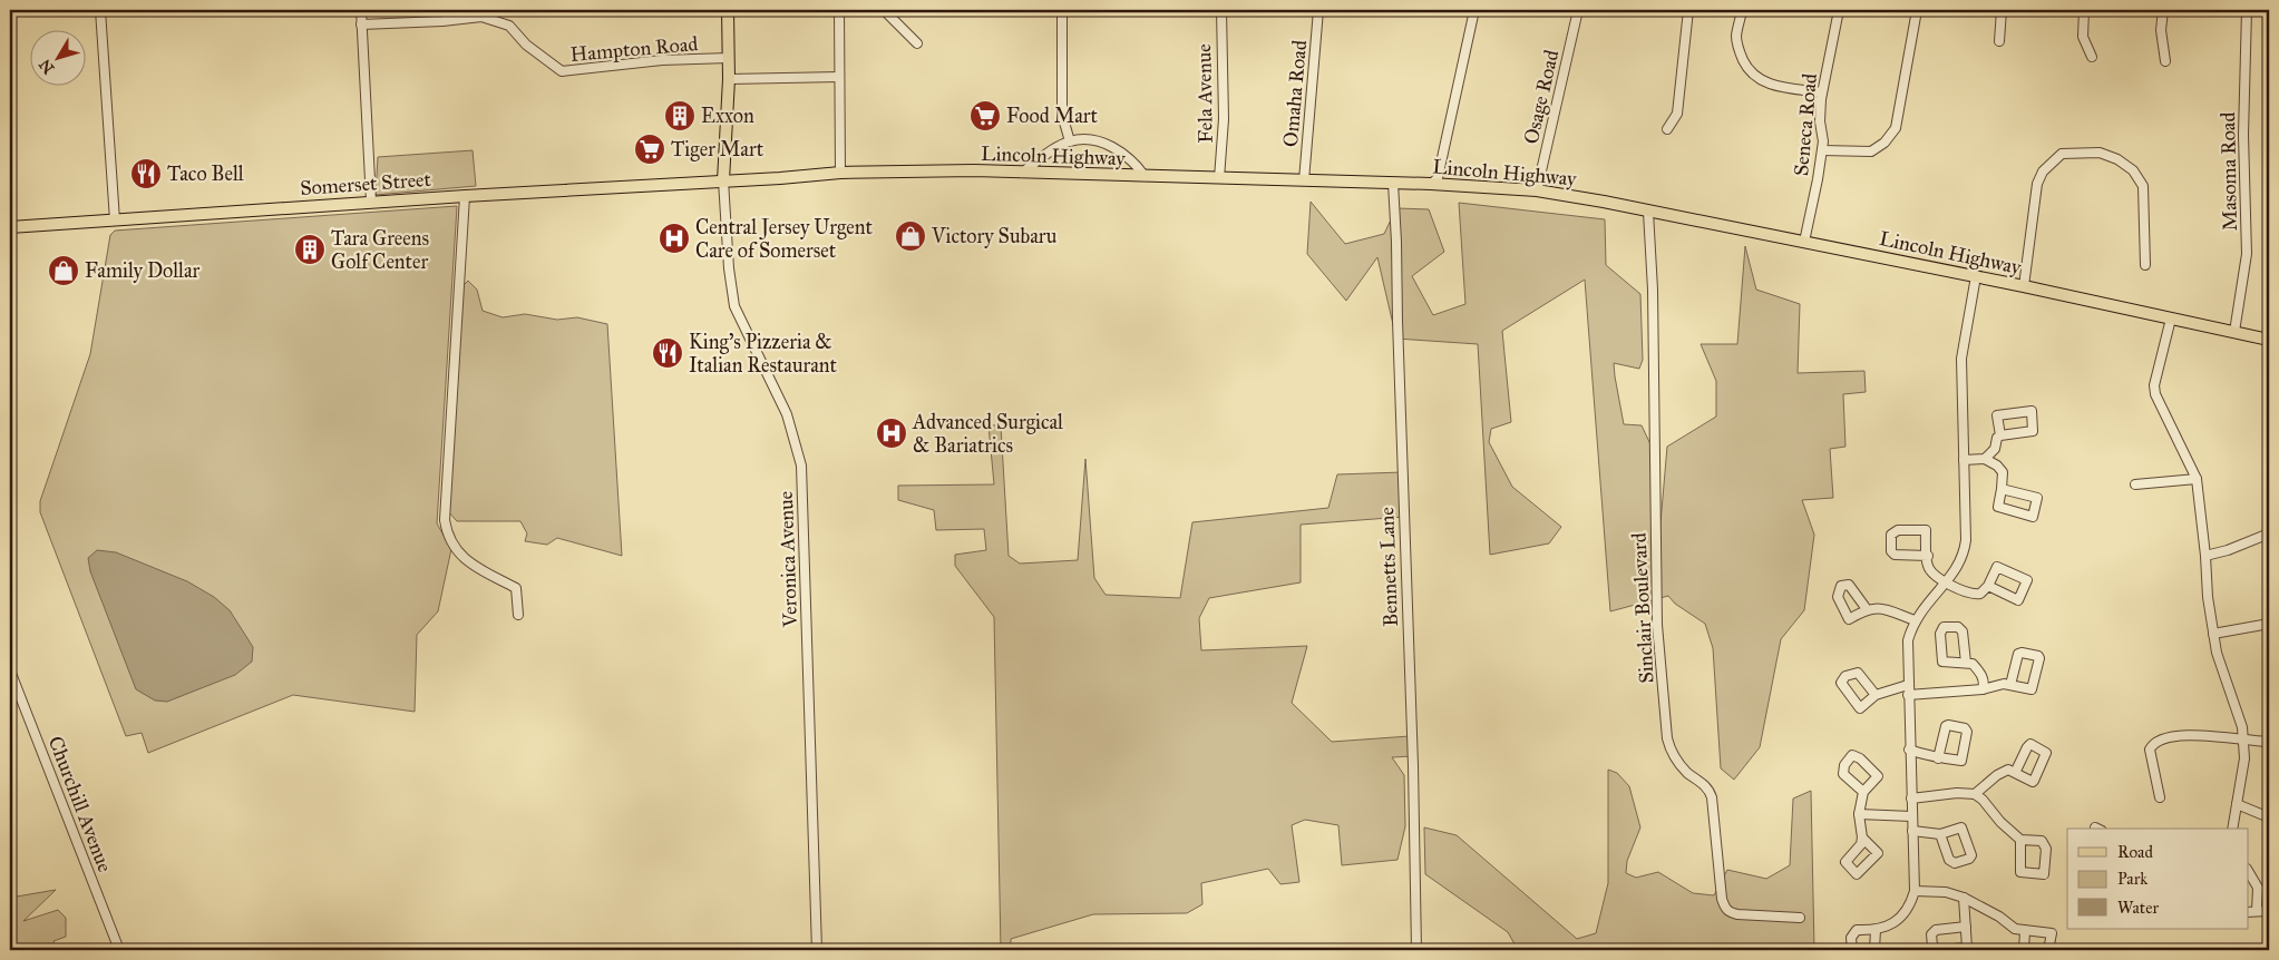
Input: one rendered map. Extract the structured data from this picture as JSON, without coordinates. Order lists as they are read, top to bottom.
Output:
{
  "streets": {
    "main road": ["Lincoln Highway", "Somerset Street"],
    "street": [
      "Hampton Road",
      "Fela Avenue",
      "Omaha Road",
      "Osage Road",
      "Seneca Road",
      "Masoma Road",
      "Veronica Avenue",
      "Bennetts Lane",
      "Sinclair Boulevard",
      "Churchill Avenue"
    ]
  },
  "crossings": [
    ["Fela Avenue", "Lincoln Highway"],
    ["Omaha Road", "Lincoln Highway"],
    ["Osage Road", "Lincoln Highway"],
    ["Seneca Road", "Lincoln Highway"],
    ["Lincoln Highway", "Masoma Road"],
    ["Lincoln Highway", "Somerset Street"],
    ["Lincoln Highway", "Veronica Avenue"],
    ["Lincoln Highway", "Bennetts Lane"],
    ["Lincoln Highway", "Sinclair Boulevard"],
    ["Somerset Street", "Veronica Avenue"]
  ],
  "places": {
    "building": ["Exxon", "Tara Greens Golf Center"],
    "supermarket": ["Food Mart", "Tiger Mart"],
    "restaurant": ["Taco Bell", "King's Pizzeria & Italian Restaurant"],
    "shop": ["Victory Subaru", "Family Dollar"],
    "hospital": ["Central Jersey Urgent Care of Somerset", "Advanced Surgical & Bariatrics"]
  },
  "legend": ["Road", "Park", "Water"],
  "north": "bottom left"
}
